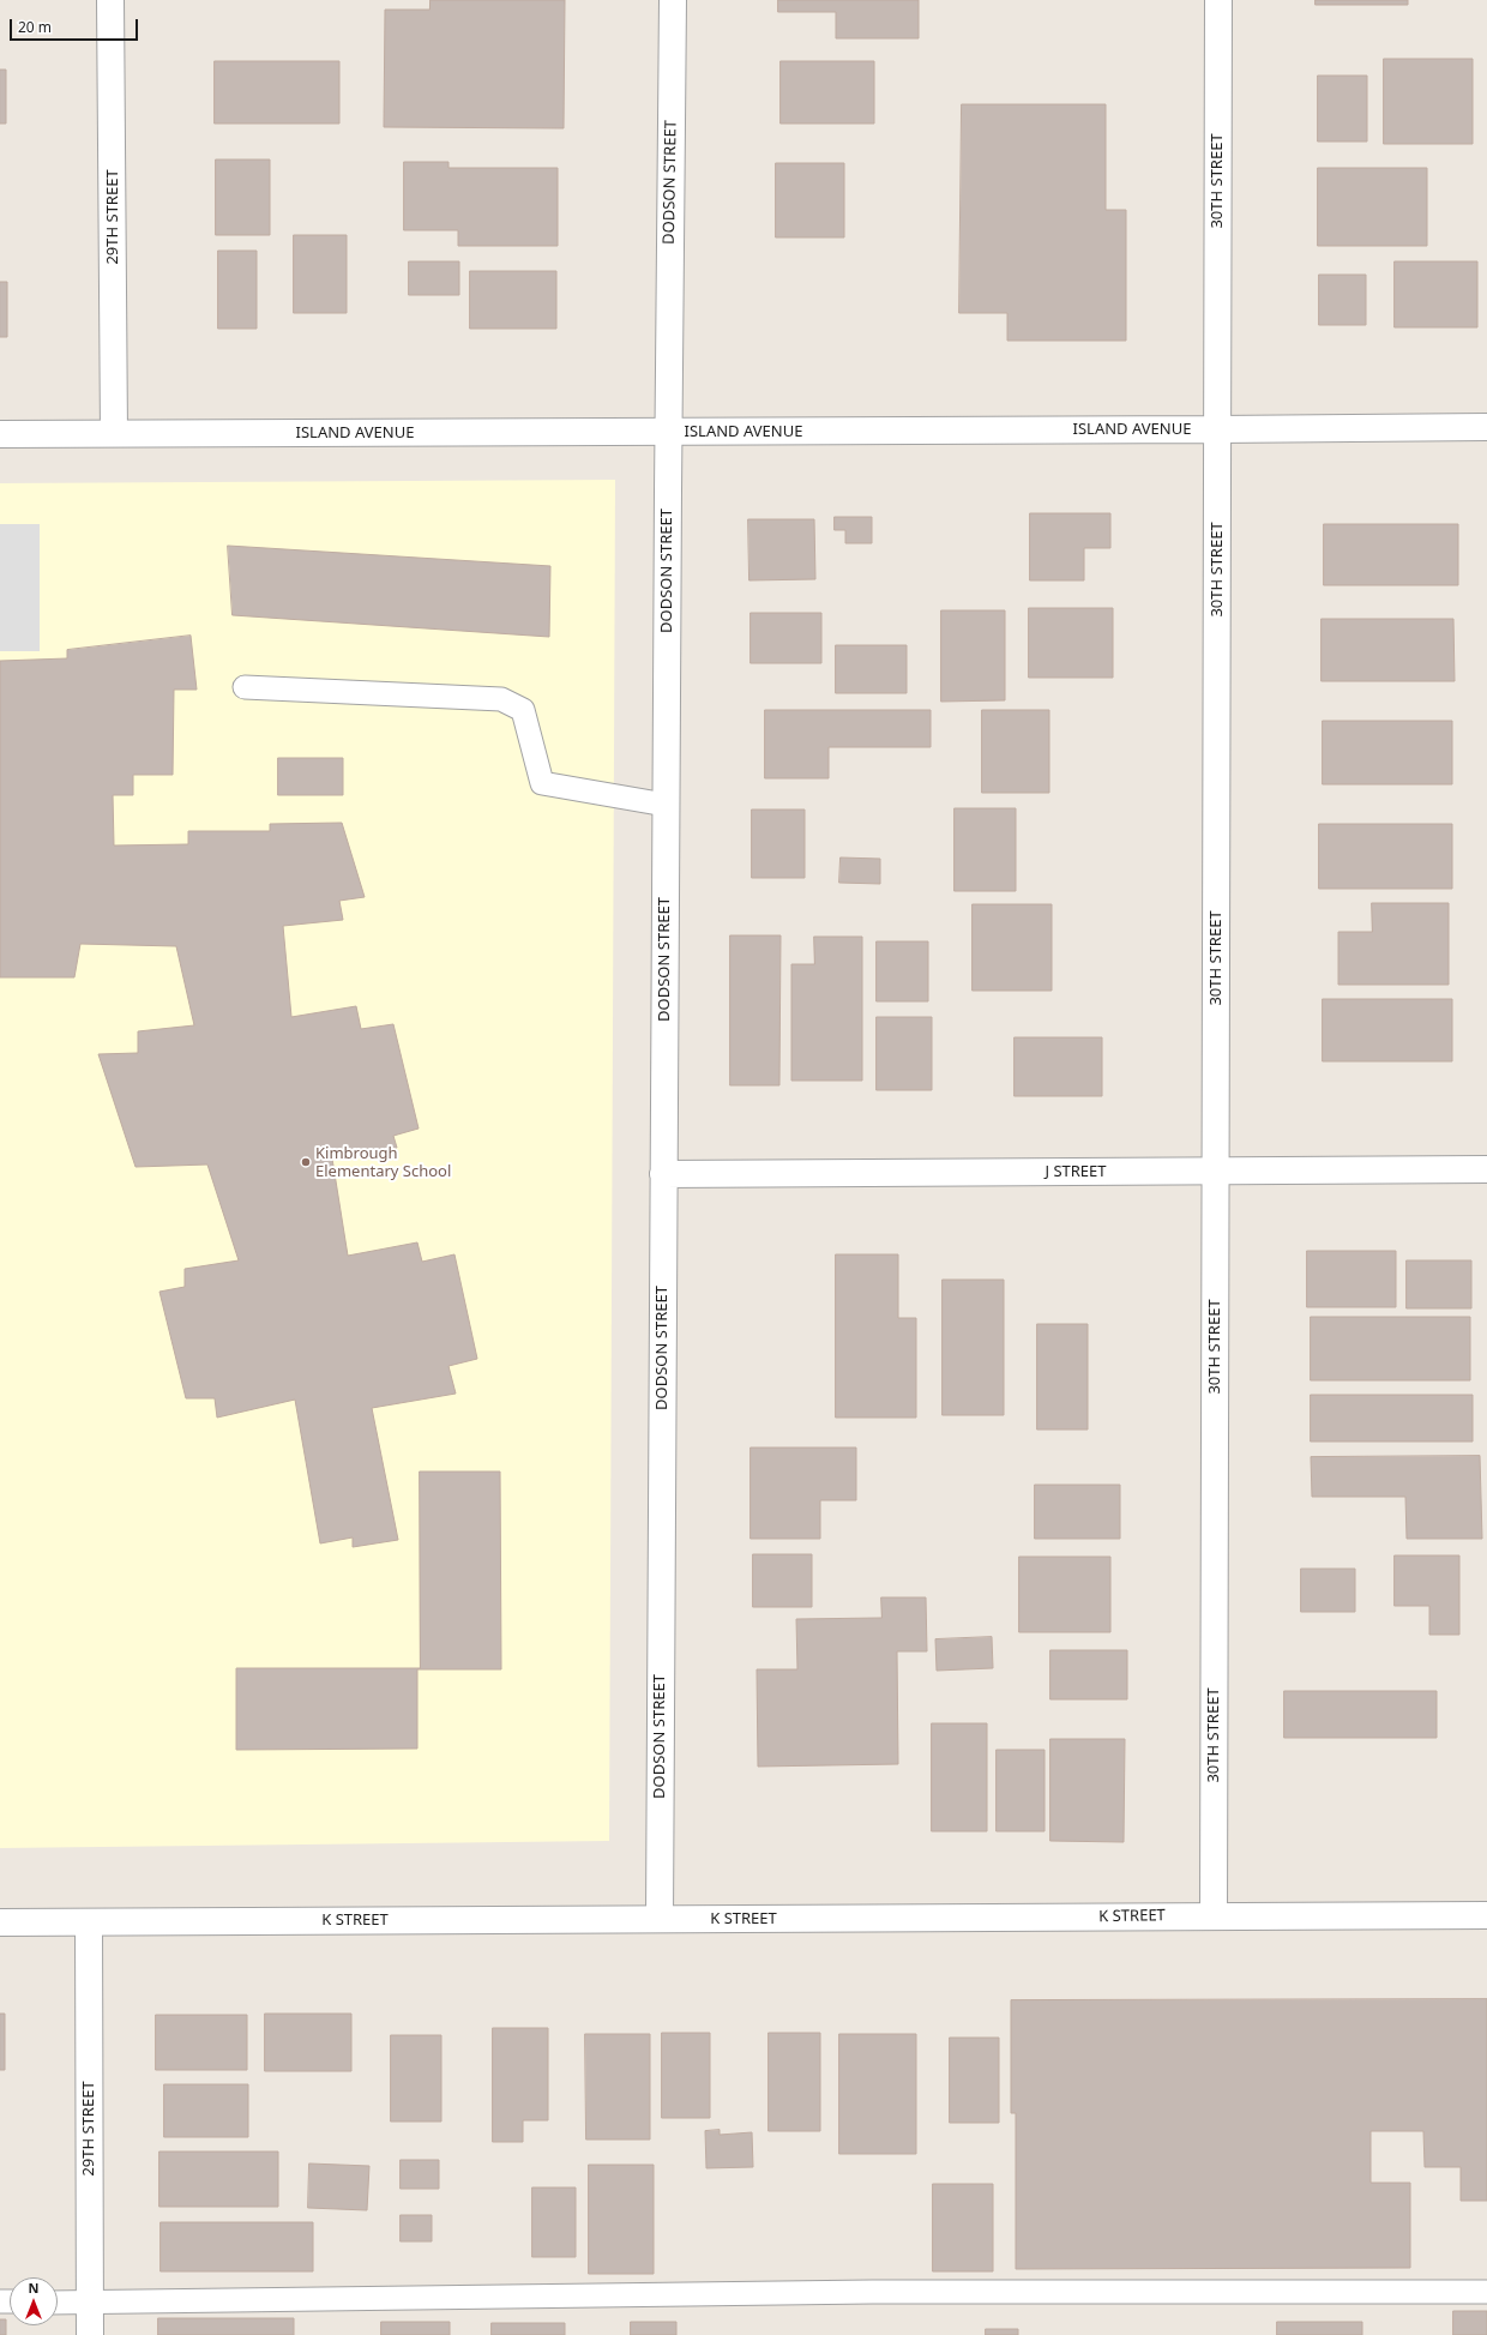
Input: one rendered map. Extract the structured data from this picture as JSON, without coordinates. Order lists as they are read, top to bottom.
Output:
{
  "streets": {
    "street": [
      "30TH STREET",
      "DODSON STREET",
      "29TH STREET",
      "ISLAND AVENUE",
      "J STREET",
      "K STREET"
    ]
  },
  "crossings": [
    ["30TH STREET", "ISLAND AVENUE"],
    ["30TH STREET", "J STREET"],
    ["30TH STREET", "K STREET"],
    ["DODSON STREET", "ISLAND AVENUE"],
    ["DODSON STREET", "J STREET"],
    ["DODSON STREET", "K STREET"],
    ["29TH STREET", "ISLAND AVENUE"],
    ["29TH STREET", "K STREET"]
  ],
  "places": ["Kimbrough Elementary School"],
  "scale_bar": "20 m",
  "north": "top"
}
